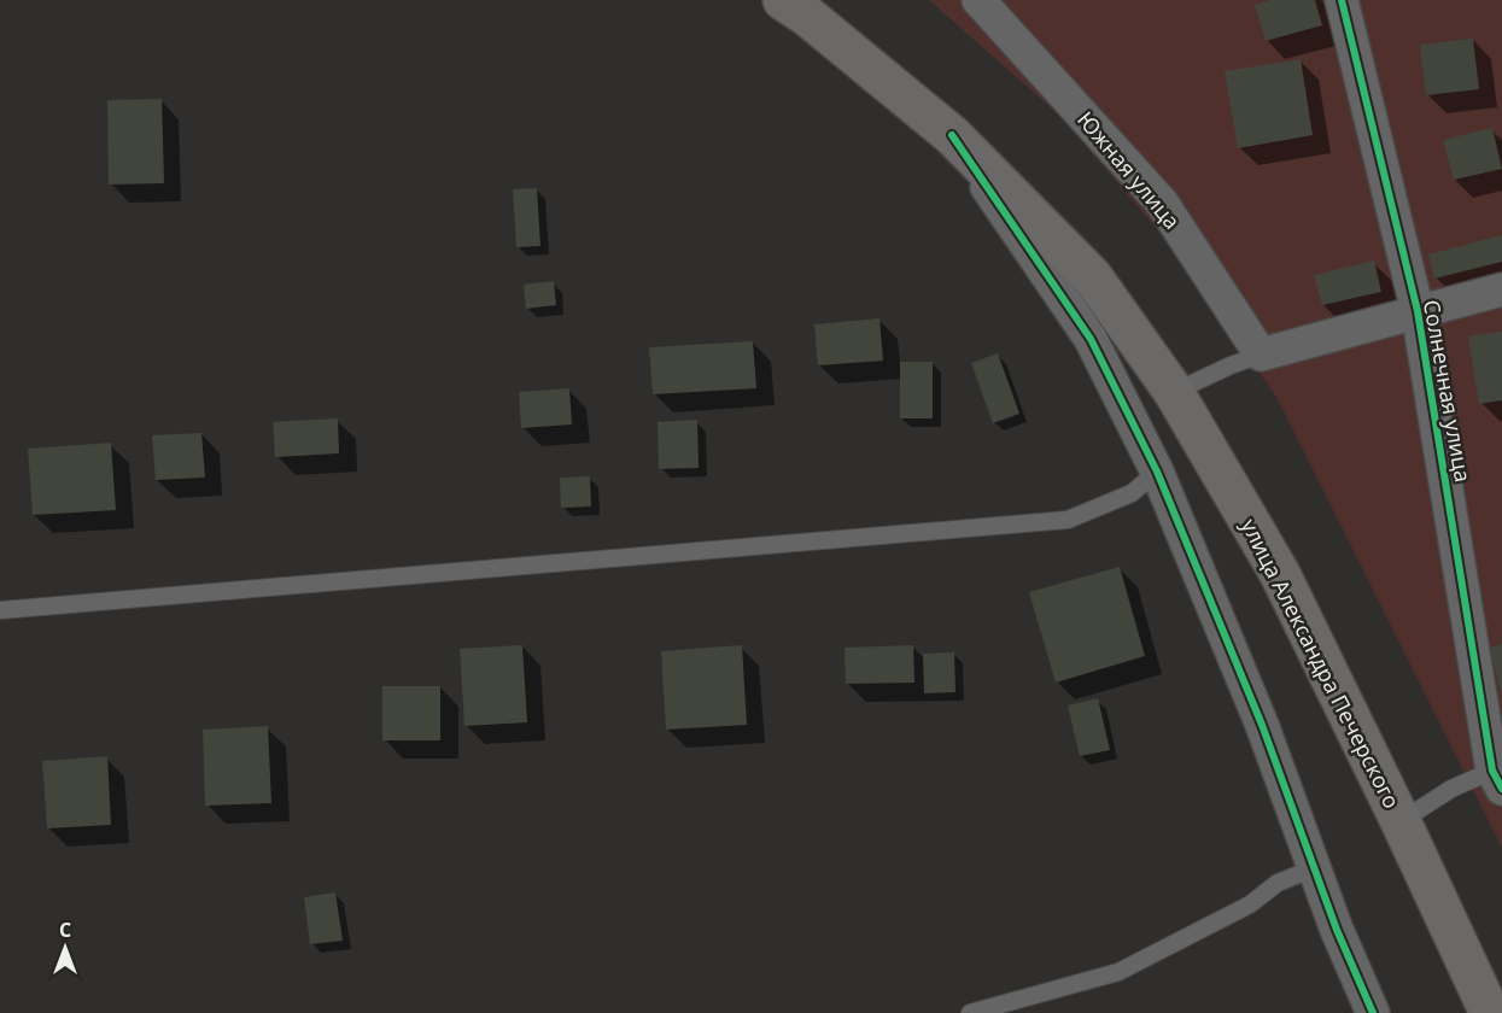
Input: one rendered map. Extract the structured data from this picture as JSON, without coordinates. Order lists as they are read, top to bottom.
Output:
{
  "streets": {
    "main road": ["улица Александра Печерского"],
    "street": ["Южная улица", "Солнечная улица"]
  },
  "north": "top"
}
